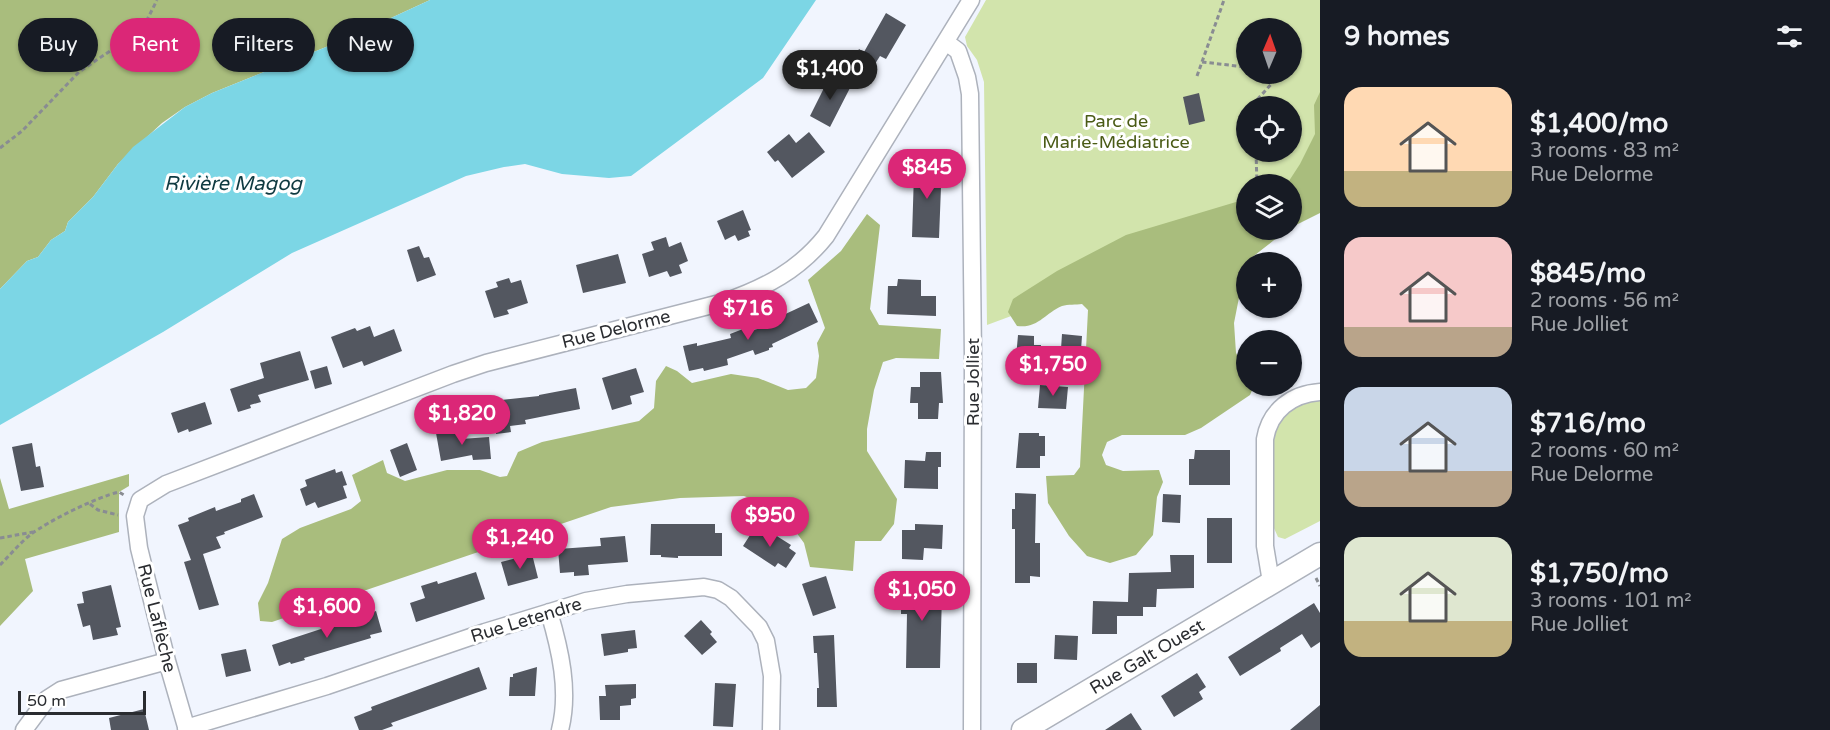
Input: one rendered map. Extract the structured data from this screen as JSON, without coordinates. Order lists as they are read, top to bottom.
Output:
{
  "streets": {
    "street": [
      "Rue Delorme",
      "Rue Jolliet",
      "Rue Laflèche",
      "Rue Letendre",
      "Rue Galt Ouest"
    ]
  },
  "crossings": [
    ["Rue Delorme", "Rue Jolliet"],
    ["Rue Delorme", "Rue Laflèche"],
    ["Rue Laflèche", "Rue Letendre"]
  ],
  "water": ["Rivière Magog"],
  "parks": ["Parc de Marie-Médiatrice"],
  "scale_bar": "50 m",
  "north": "top",
  "page": {
    "heading": "9 homes",
    "map_buttons": ["+", "−"],
    "chip": [
      "Buy",
      "Rent",
      "Filters",
      "New"
    ],
    "price": [
      "$1,400",
      "$845",
      "$716",
      "$1,750",
      "$1,820",
      "$950",
      "$1,240",
      "$1,050",
      "$1,600"
    ],
    "list": [
      {
        "name": "$1,400/mo",
        "note": "3 rooms · 83 m² · Rue Delorme"
      },
      {
        "name": "$845/mo",
        "note": "2 rooms · 56 m² · Rue Jolliet"
      },
      {
        "name": "$716/mo",
        "note": "2 rooms · 60 m² · Rue Delorme"
      },
      {
        "name": "$1,750/mo",
        "note": "3 rooms · 101 m² · Rue Jolliet"
      }
    ],
    "scale": "50 m"
  }
}
